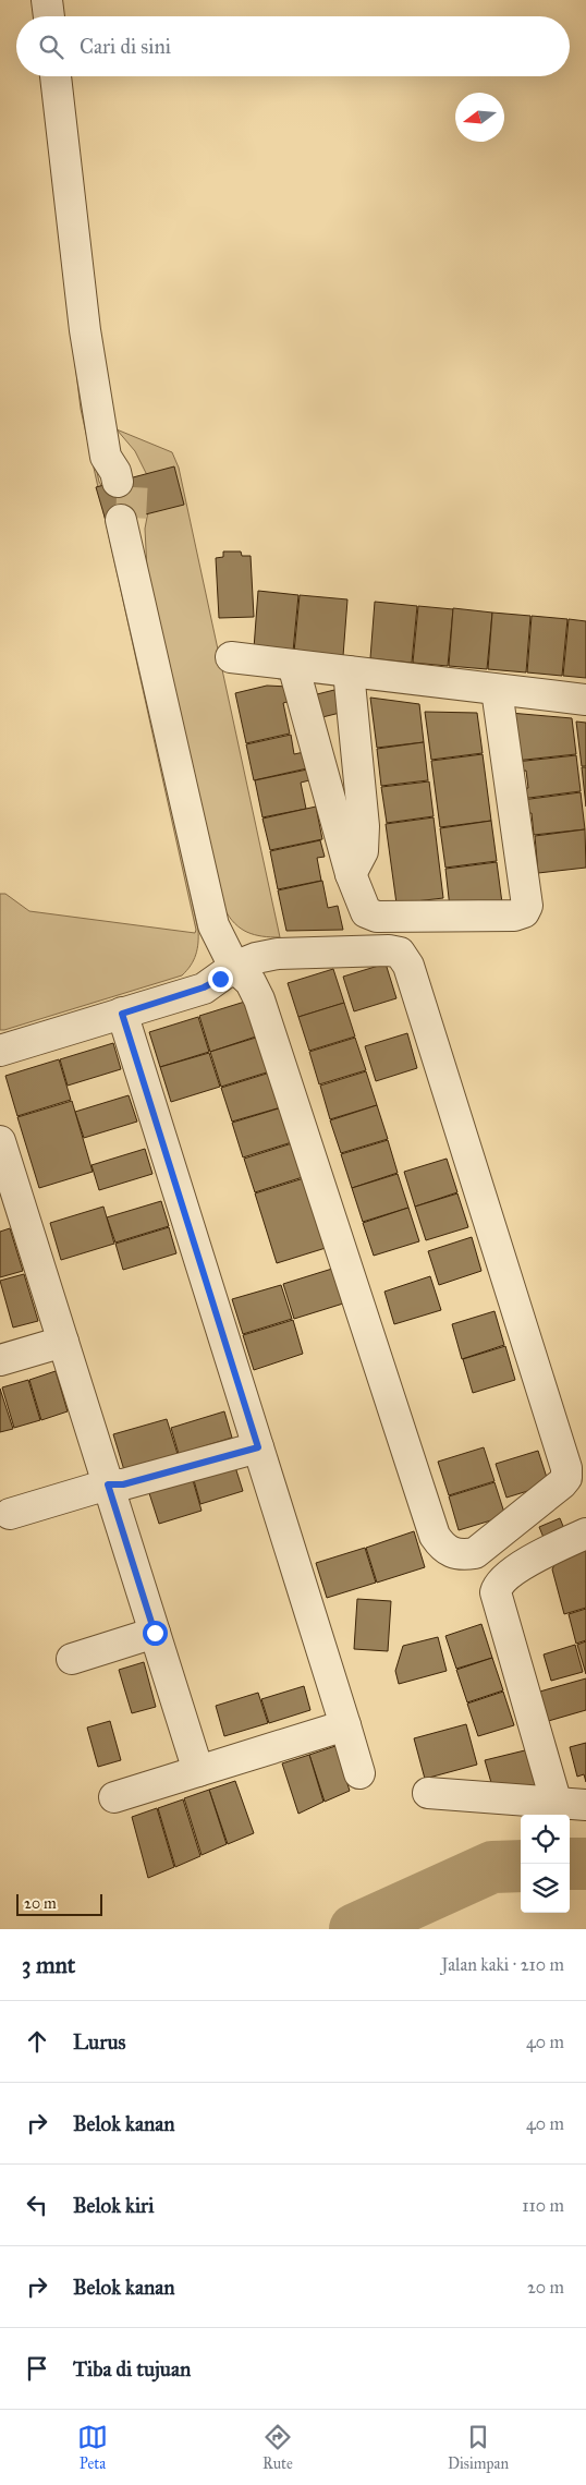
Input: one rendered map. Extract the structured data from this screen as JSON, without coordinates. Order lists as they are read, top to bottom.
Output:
{
  "scale_bar": "20 m",
  "north": "left",
  "page": {
    "search": "Cari di sini",
    "scale": "20 m",
    "heading": ["3 mnt", "Jalan kaki · 210 m"],
    "list": [
      ["Lurus", "40 m"],
      ["Belok kanan", "40 m"],
      ["Belok kiri", "110 m"],
      ["Belok kanan", "20 m"],
      "Tiba di tujuan"
    ],
    "nav": ["Peta", "Rute", "Disimpan"]
  }
}
